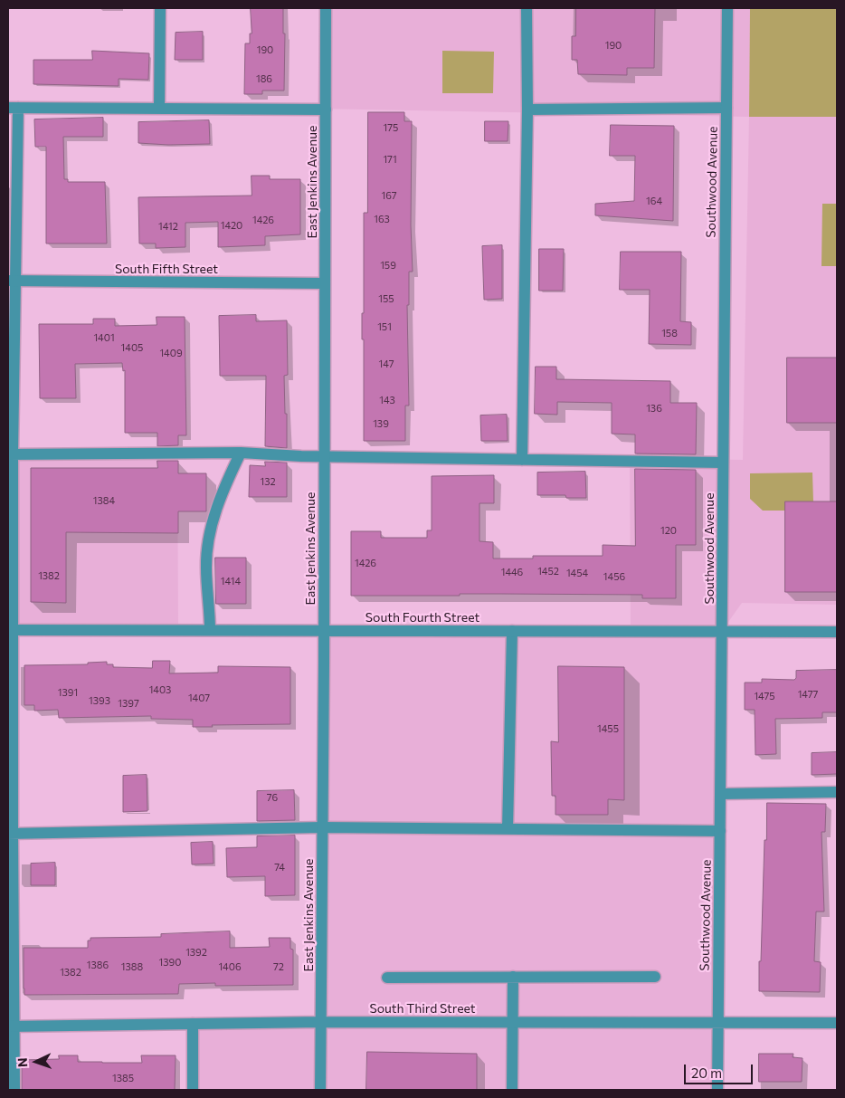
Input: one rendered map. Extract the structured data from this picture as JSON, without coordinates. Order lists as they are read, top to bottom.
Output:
{
  "streets": {
    "street": [
      "East Jenkins Avenue",
      "Southwood Avenue",
      "South Fifth Street",
      "South Fourth Street",
      "South Third Street"
    ]
  },
  "crossings": [
    ["East Jenkins Avenue", "South Fifth Street"],
    ["East Jenkins Avenue", "South Fourth Street"],
    ["East Jenkins Avenue", "South Third Street"],
    ["Southwood Avenue", "South Fourth Street"],
    ["Southwood Avenue", "South Third Street"]
  ],
  "house_numbers": [
    "190",
    "190",
    "186",
    "175",
    "171",
    "167",
    "164",
    "163",
    "1426",
    "1420",
    "1412",
    "159",
    "155",
    "151",
    "158",
    "1401",
    "1405",
    "1409",
    "147",
    "143",
    "136",
    "139",
    "132",
    "1384",
    "120",
    "1426",
    "1452",
    "1446",
    "1454",
    "1382",
    "1456",
    "1414",
    "1403",
    "1391",
    "1477",
    "1475",
    "1407",
    "1393",
    "1397",
    "1455",
    "76",
    "74",
    "1392",
    "1390",
    "1386",
    "1388",
    "1406",
    "72",
    "1382",
    "1385"
  ],
  "scale_bar": "20 m",
  "north": "left"
}
